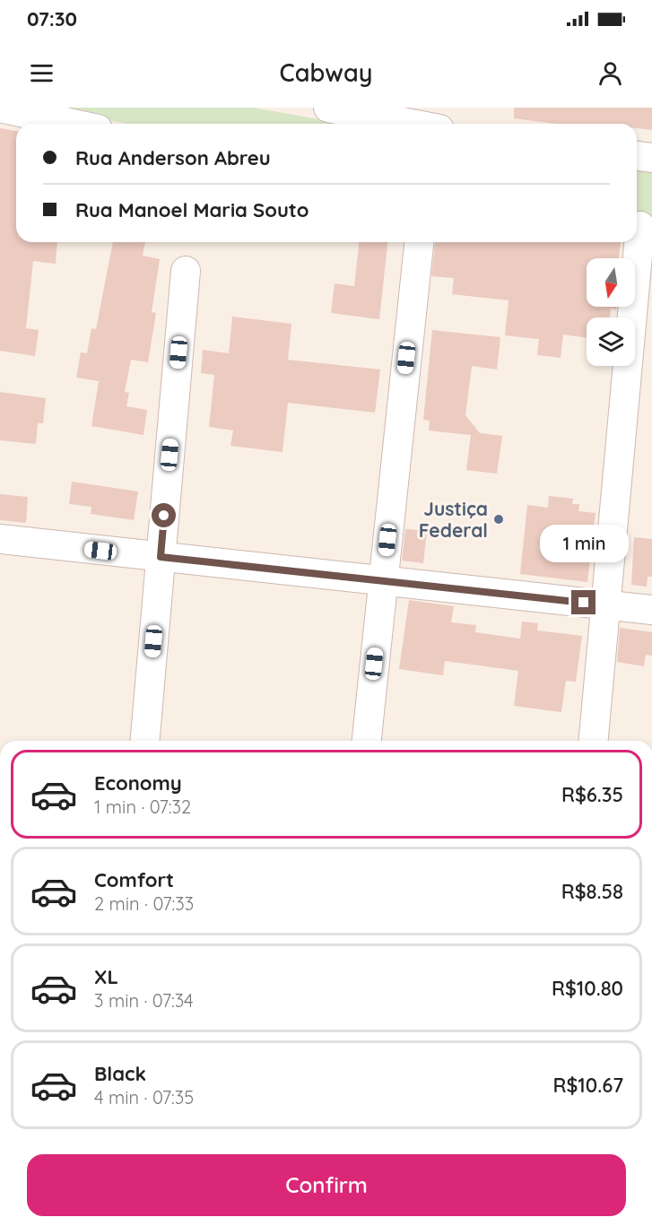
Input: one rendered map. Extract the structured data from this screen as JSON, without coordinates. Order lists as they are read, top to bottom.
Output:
{
  "places": ["Justiça Federal"],
  "north": "bottom",
  "page": {
    "status": "07:30",
    "header": "Cabway",
    "banner": ["Rua Anderson Abreu", "Rua Manoel Maria Souto"],
    "bubble": "1 min",
    "list": [
      {
        "name": "Economy",
        "note": "1 min · 07:32",
        "value": "R$6.35"
      },
      {
        "name": "Comfort",
        "note": "2 min · 07:33",
        "value": "R$8.58"
      },
      {
        "name": "XL",
        "note": "3 min · 07:34",
        "value": "R$10.80"
      },
      {
        "name": "Black",
        "note": "4 min · 07:35",
        "value": "R$10.67"
      }
    ],
    "buttons": "Confirm"
  }
}
